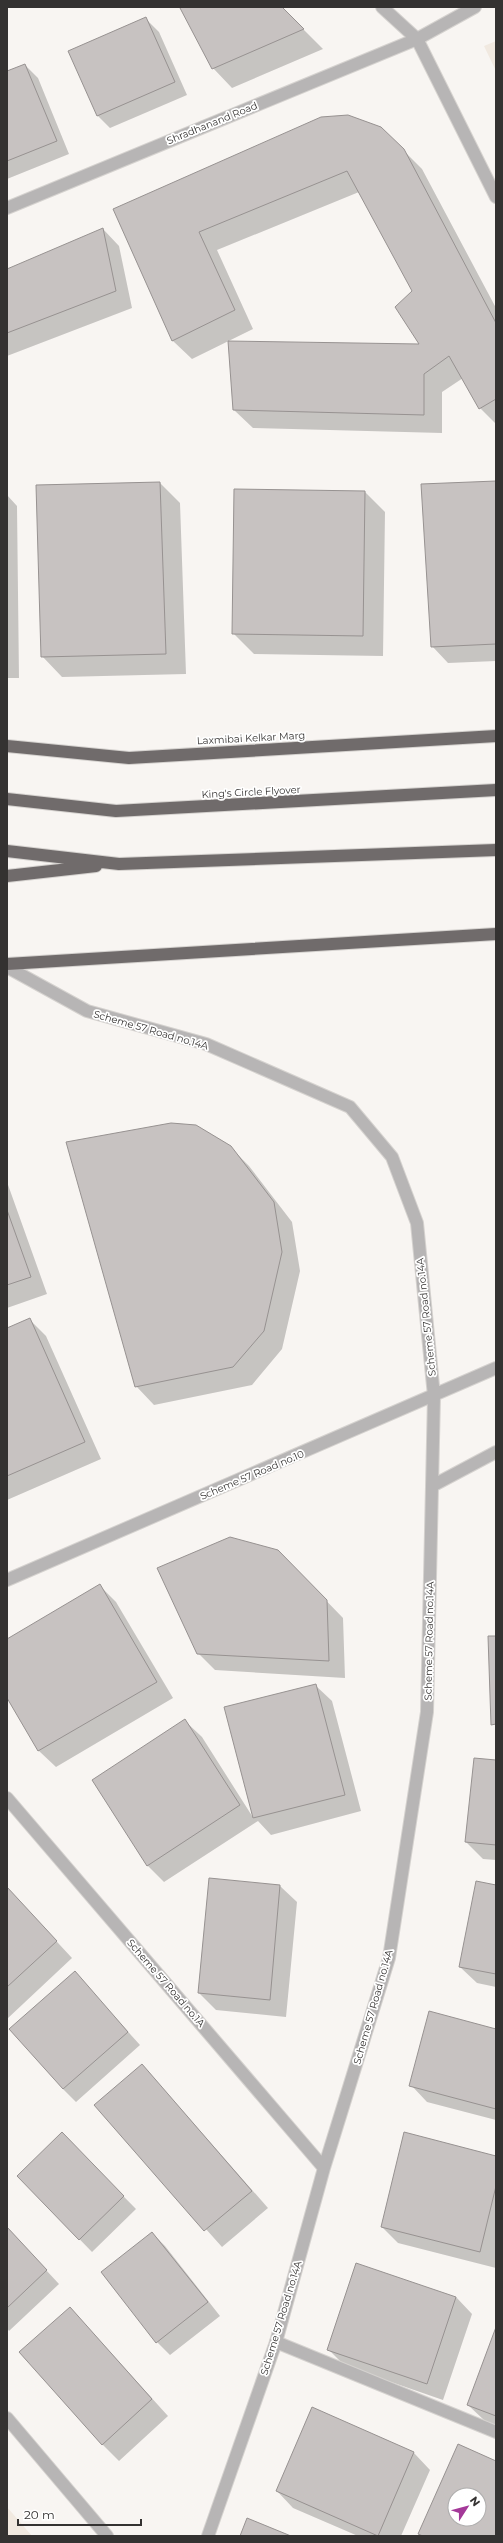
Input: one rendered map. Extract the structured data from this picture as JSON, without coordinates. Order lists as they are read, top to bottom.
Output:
{
  "streets": {
    "highway": ["Laxmibai Kelkar Marg", "King's Circle Flyover"],
    "street": [
      "Shradhanand Road",
      "Scheme 57 Road no.14A",
      "Scheme 57 Road no.10",
      "Scheme 57 Road no.1A"
    ]
  },
  "crossings": [
    ["Scheme 57 Road no.14A", "Scheme 57 Road no.10"],
    ["Scheme 57 Road no.14A", "Scheme 57 Road no.1A"]
  ],
  "scale_bar": "20 m",
  "north": "top right"
}
